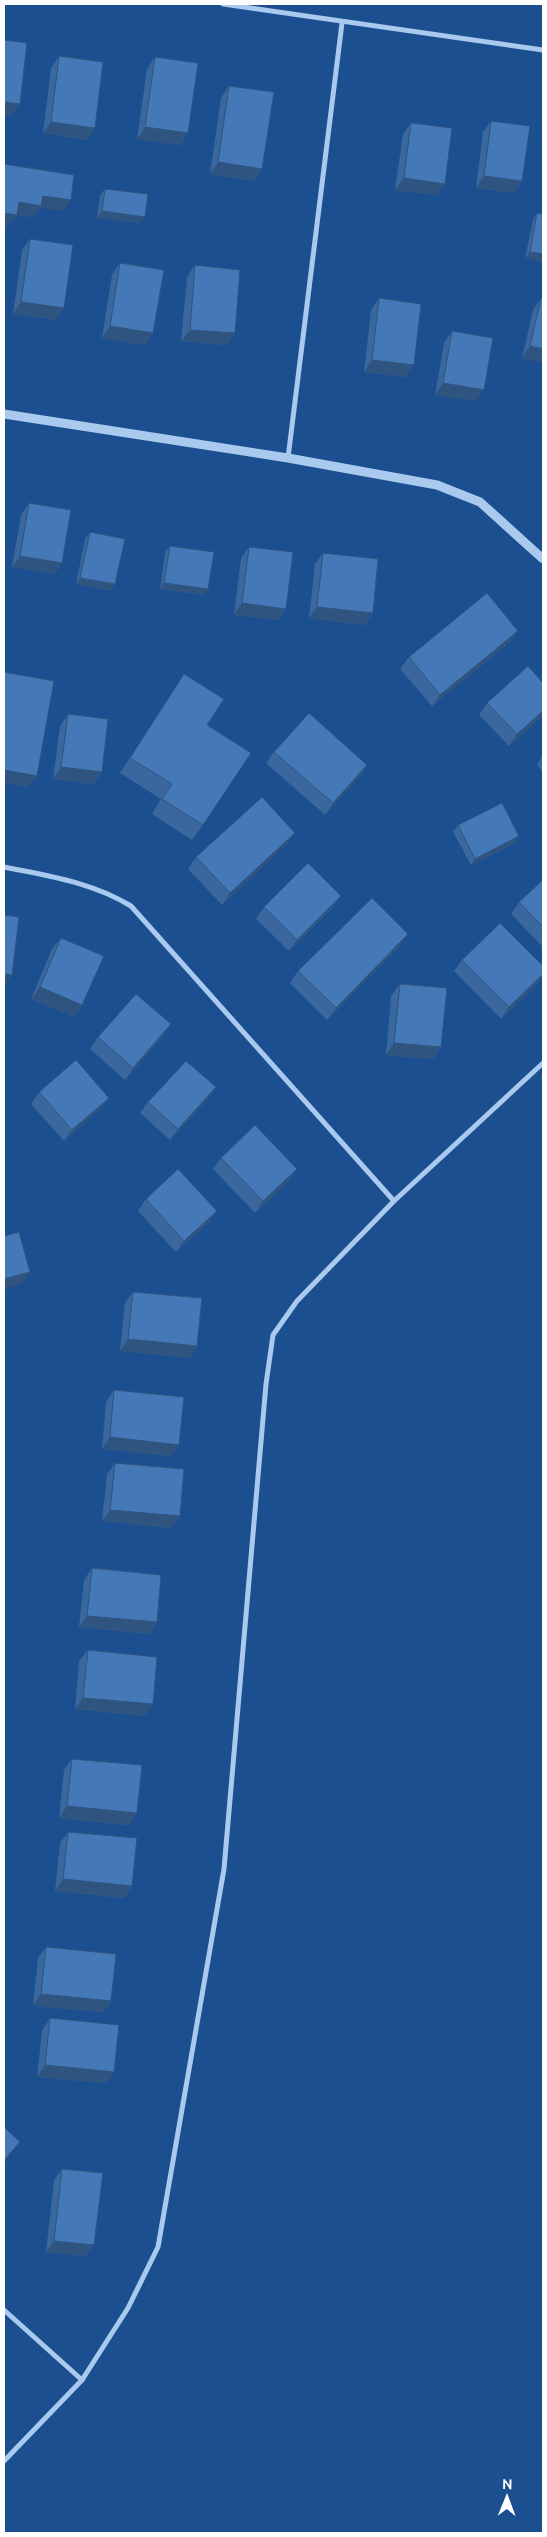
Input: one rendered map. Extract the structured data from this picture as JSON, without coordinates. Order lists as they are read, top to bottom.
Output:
{
  "north": "top"
}
